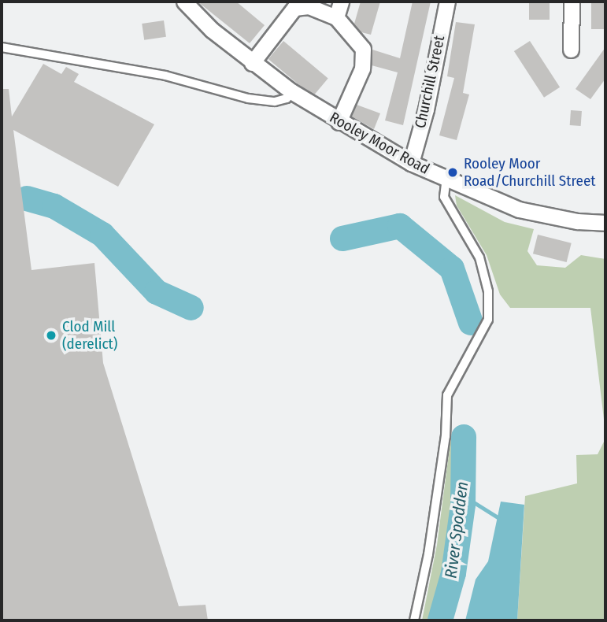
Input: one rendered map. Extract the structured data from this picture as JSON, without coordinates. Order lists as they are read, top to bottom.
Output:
{
  "streets": {
    "street": ["Churchill Street", "Rooley Moor Road"]
  },
  "crossings": [
    ["Churchill Street", "Rooley Moor Road"]
  ],
  "water": ["River Spodden"],
  "places": ["Rooley Moor Road/Churchill Street", "Clod Mill (derelict)"]
}
